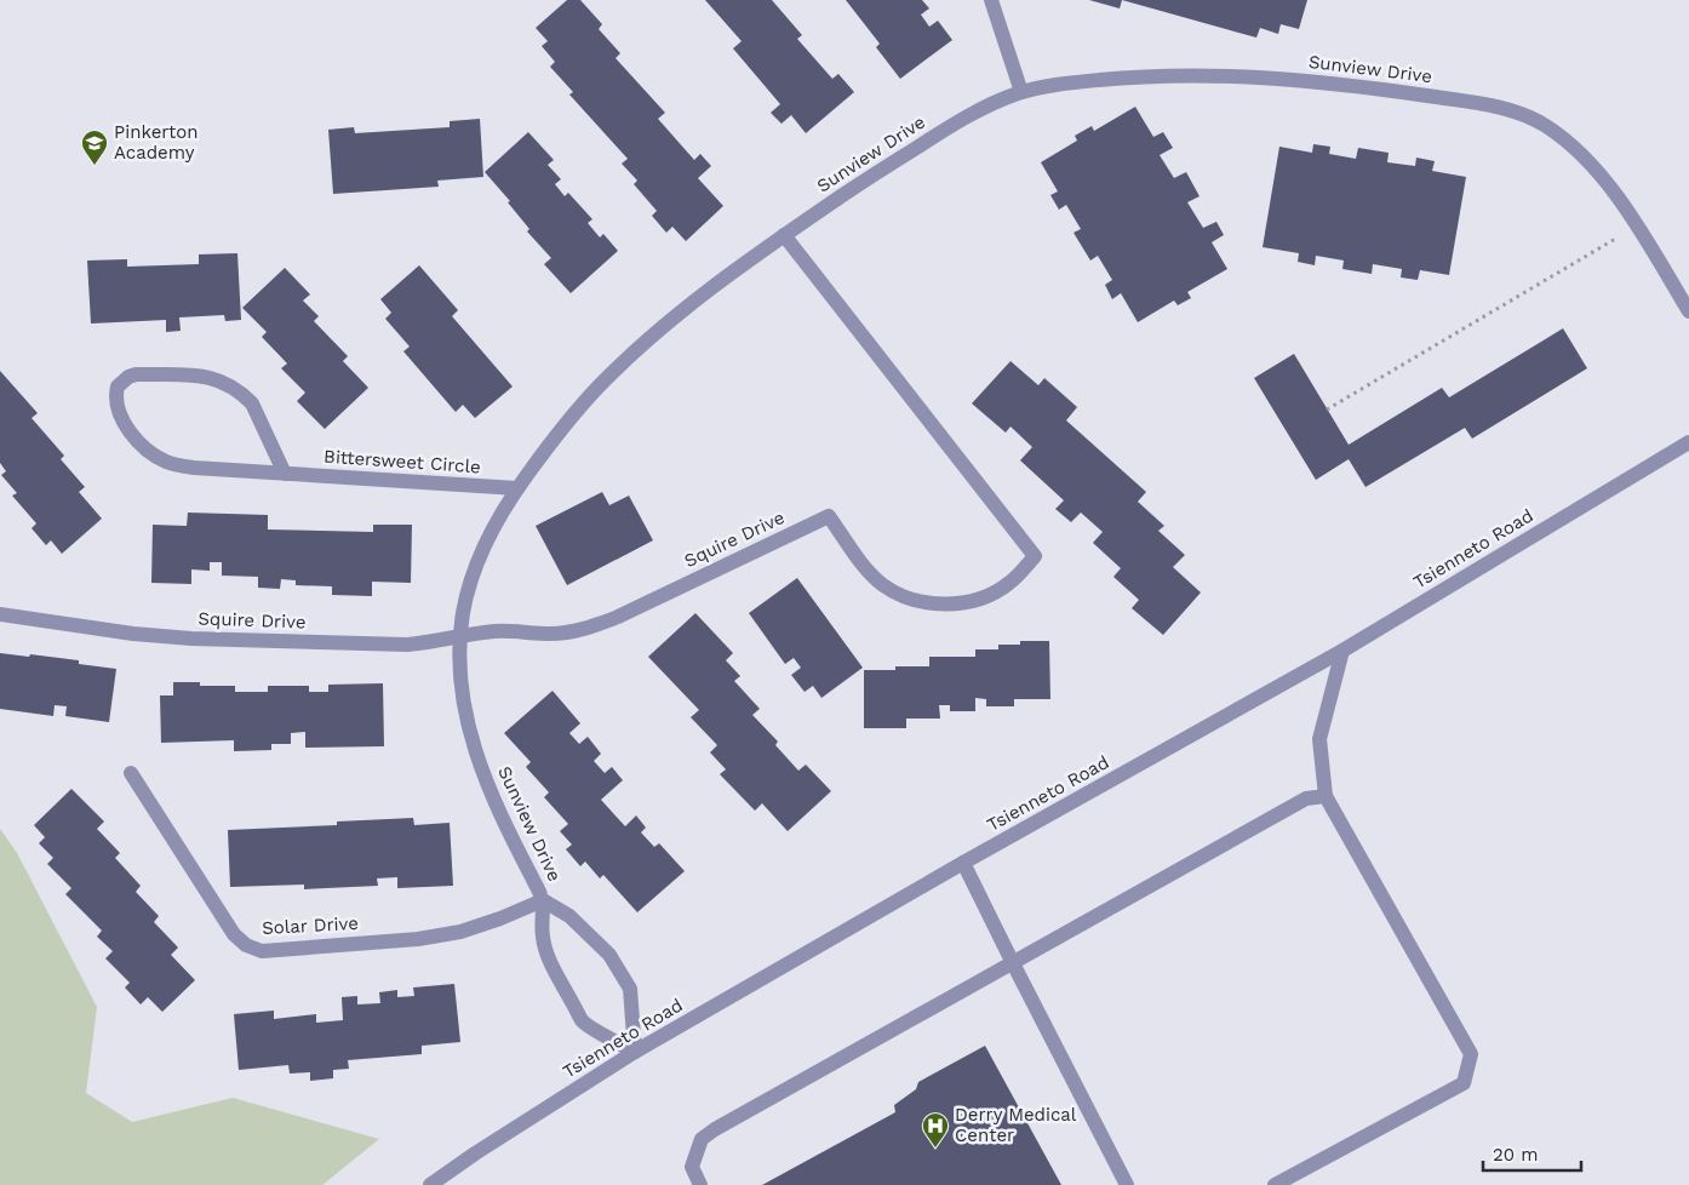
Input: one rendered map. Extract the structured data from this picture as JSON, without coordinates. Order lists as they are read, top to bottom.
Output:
{
  "streets": {
    "street": [
      "Sunview Drive",
      "Bittersweet Circle",
      "Squire Drive",
      "Tsienneto Road",
      "Solar Drive"
    ]
  },
  "crossings": [
    ["Sunview Drive", "Bittersweet Circle"],
    ["Sunview Drive", "Squire Drive"],
    ["Sunview Drive", "Tsienneto Road"],
    ["Sunview Drive", "Solar Drive"]
  ],
  "places": {
    "school or university": ["Pinkerton Academy"],
    "hospital": ["Derry Medical Center"]
  },
  "scale_bar": "20 m"
}
